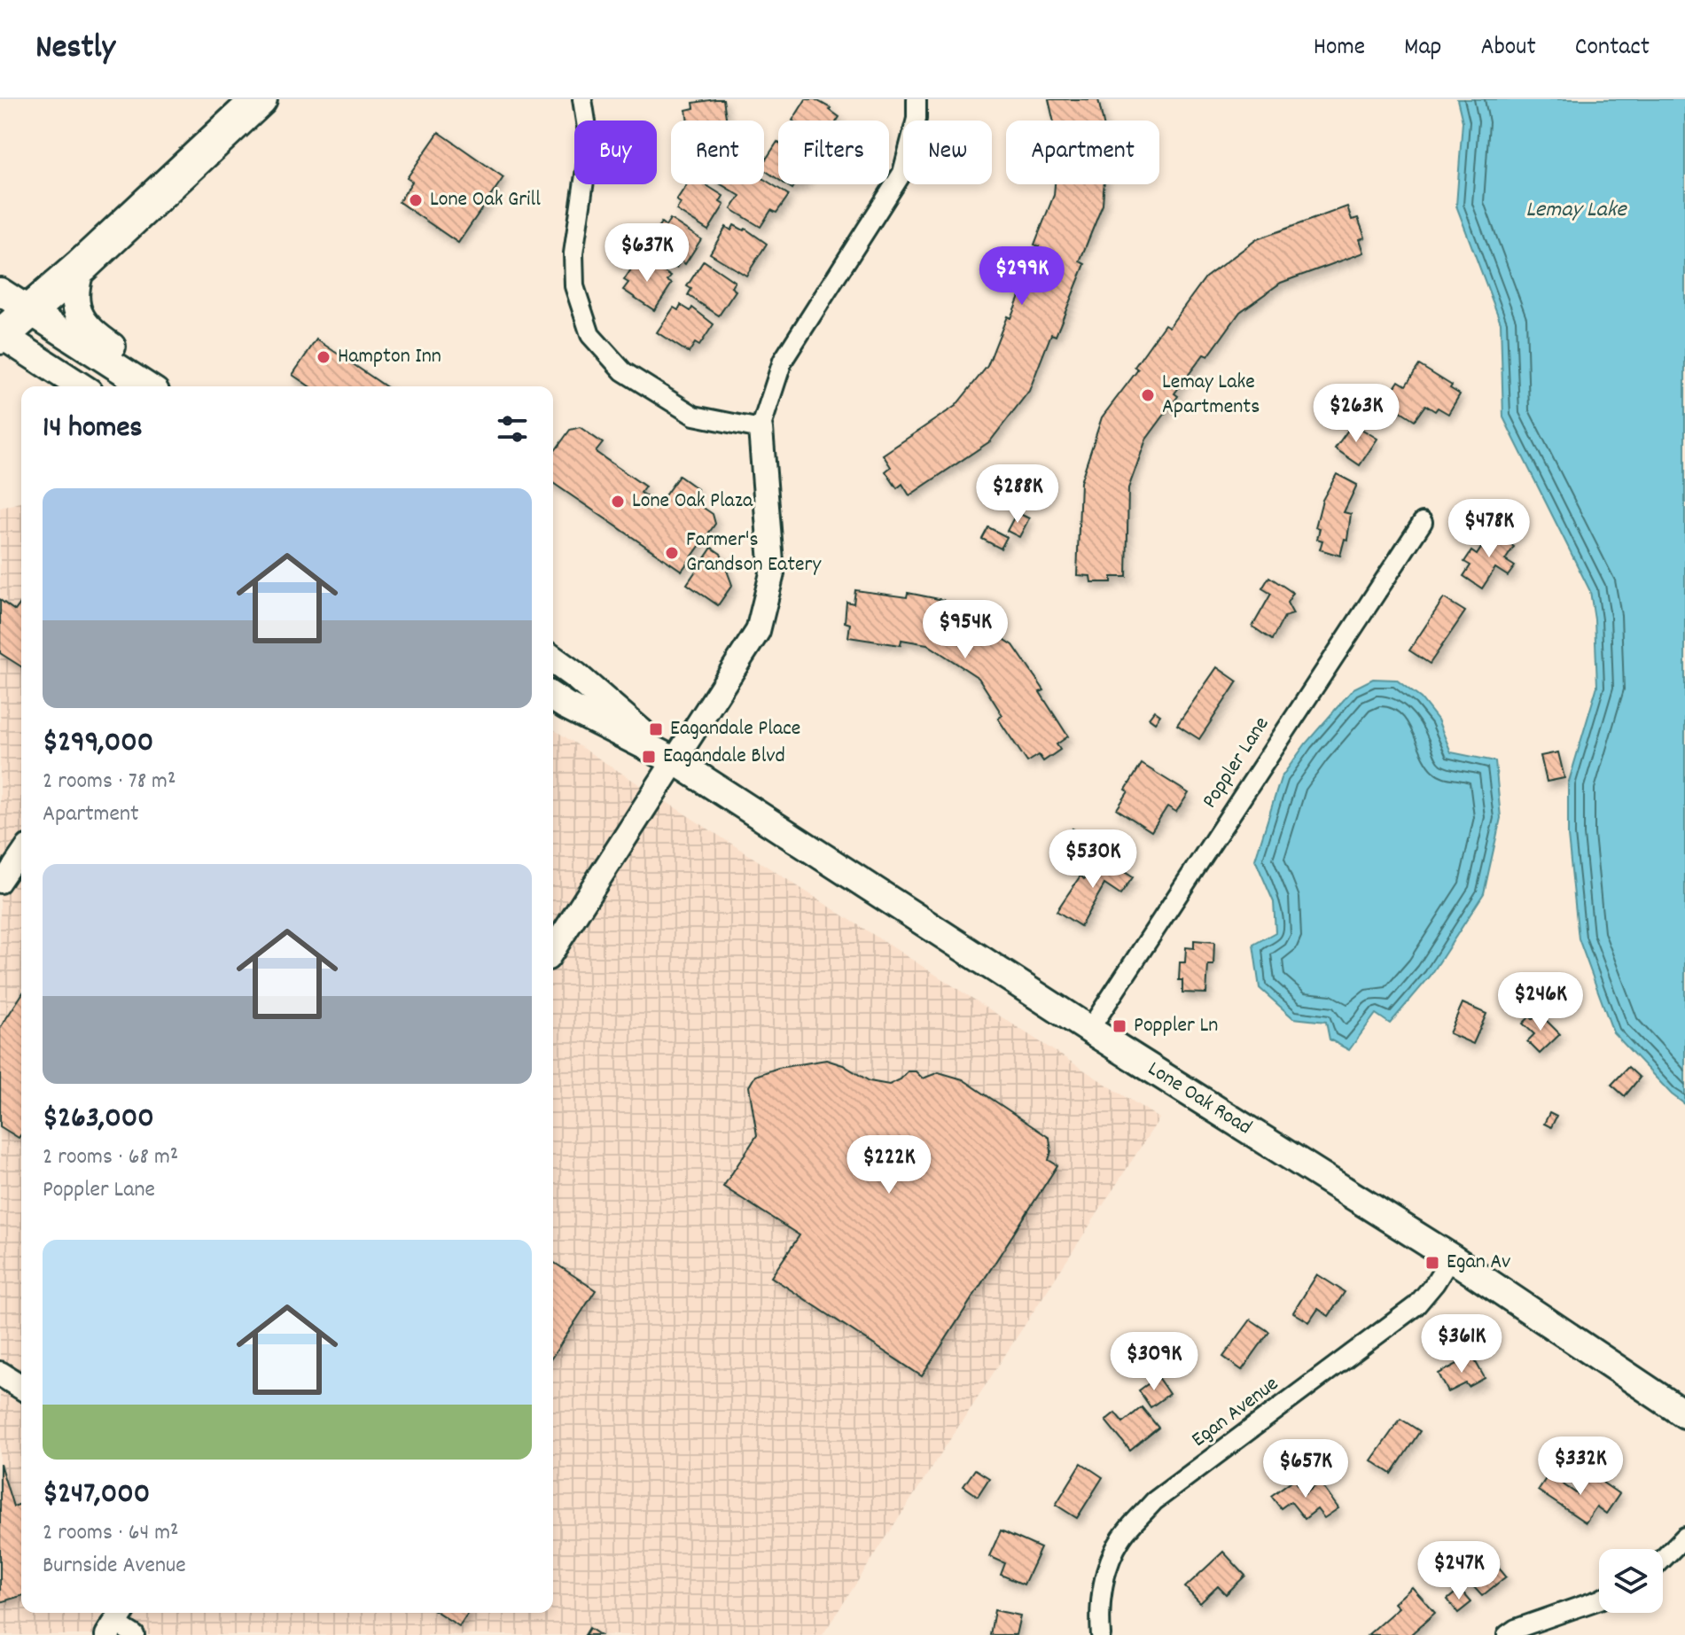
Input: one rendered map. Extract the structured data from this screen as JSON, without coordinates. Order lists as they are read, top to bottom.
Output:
{
  "streets": {
    "main road": ["Lone Oak Road"],
    "street": ["Poppler Lane", "Egan Avenue"]
  },
  "crossings": [
    ["Poppler Lane", "Lone Oak Road"],
    ["Lone Oak Road", "Egan Avenue"]
  ],
  "water": ["Lemay Lake"],
  "places": {
    "other": [
      "Lone Oak Grill",
      "Hampton Inn",
      "Lemay Lake Apartments",
      "Lone Oak Plaza",
      "Farmer's Grandson Eatery"
    ],
    "transit": [
      "Eagandale Place",
      "Eagandale Blvd",
      "Poppler Ln",
      "Egan Av"
    ]
  },
  "page": {
    "header": "Nestly",
    "nav": [
      "Home",
      "Map",
      "About",
      "Contact"
    ],
    "chip": [
      "Buy",
      "Rent",
      "Filters",
      "New",
      "Apartment"
    ],
    "price": [
      "$637K",
      "$299K",
      "$263K",
      "$288K",
      "$478K",
      "$954K",
      "$530K",
      "$246K",
      "$222K",
      "$361K",
      "$309K",
      "$332K",
      "$657K",
      "$247K"
    ],
    "heading": "14 homes",
    "list": [
      {
        "name": "$299,000",
        "note": "2 rooms · 78 m² · Apartment"
      },
      {
        "name": "$263,000",
        "note": "2 rooms · 68 m² · Poppler Lane"
      },
      {
        "name": "$247,000",
        "note": "2 rooms · 64 m² · Burnside Avenue"
      }
    ]
  }
}
